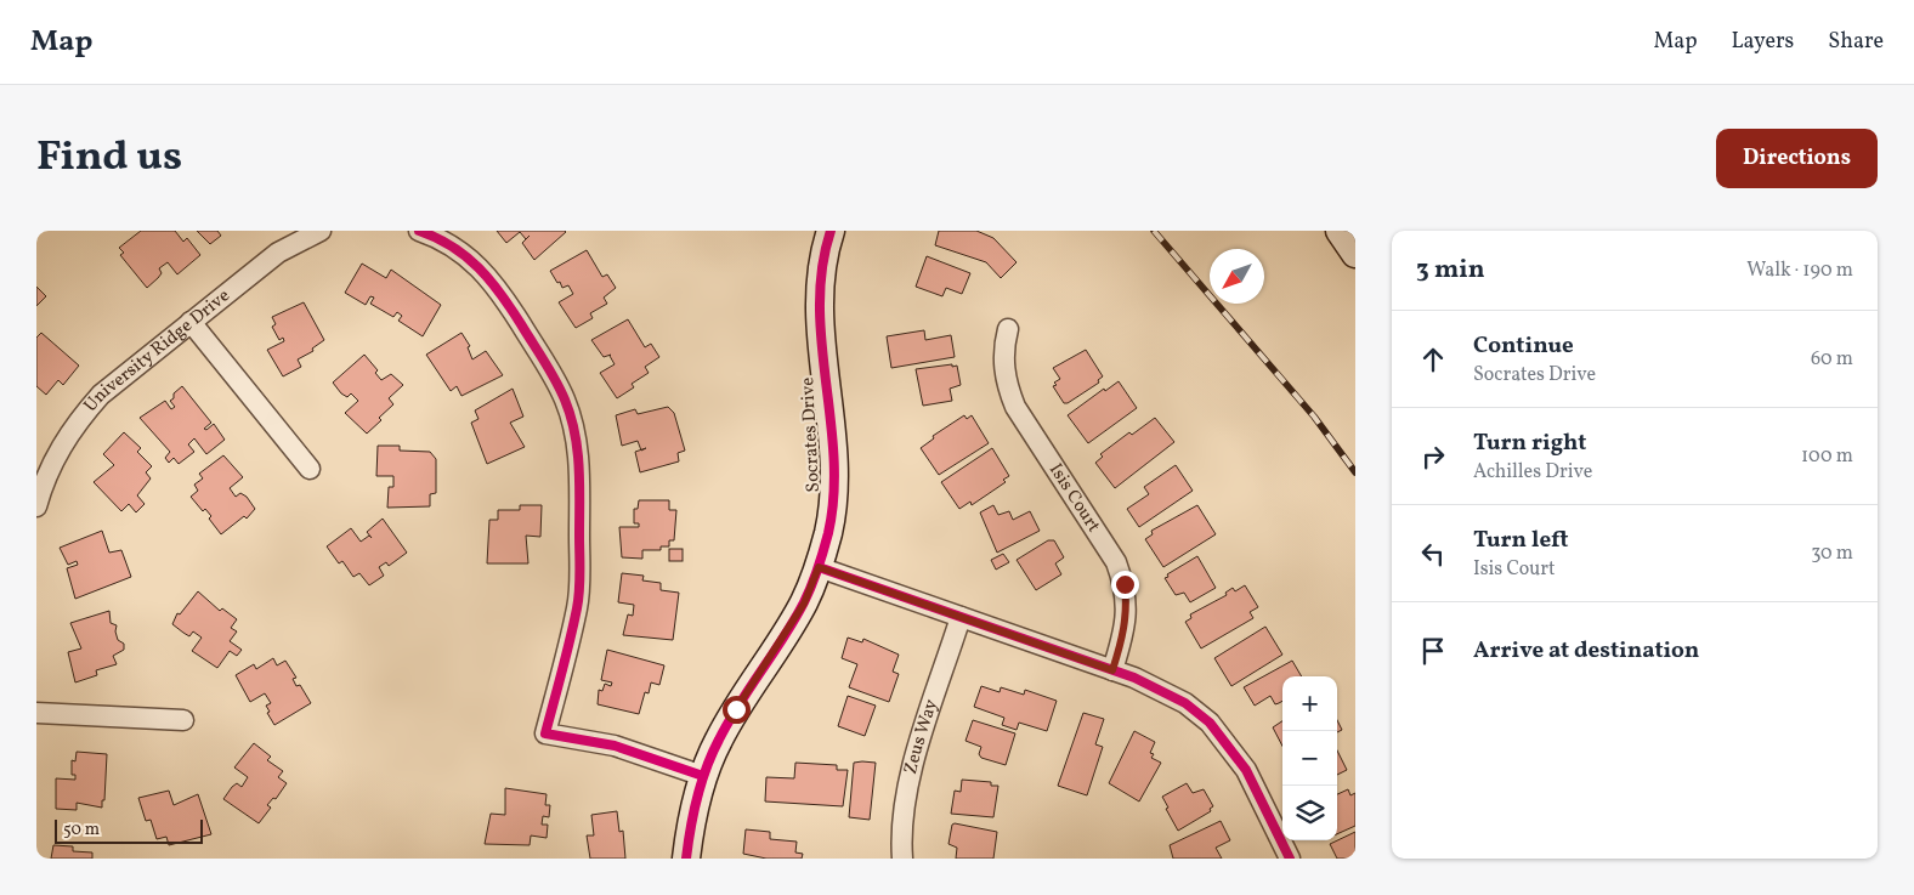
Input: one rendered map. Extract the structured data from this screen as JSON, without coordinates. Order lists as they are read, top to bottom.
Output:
{
  "streets": {
    "street": [
      "University Ridge Drive",
      "Socrates Drive",
      "Isis Court",
      "Zeus Way"
    ]
  },
  "scale_bar": "50 m",
  "north": "bottom left",
  "page": {
    "header": "Map",
    "nav": ["Map", "Layers", "Share"],
    "title": "Find us",
    "buttons": "Directions",
    "heading": ["3 min", "Walk · 190 m"],
    "list": [
      ["Continue", "Socrates Drive", "60 m"],
      ["Turn right", "Achilles Drive", "100 m"],
      ["Turn left", "Isis Court", "30 m"],
      "Arrive at destination"
    ],
    "map_buttons": ["+", "−"],
    "scale": "50 m"
  }
}
